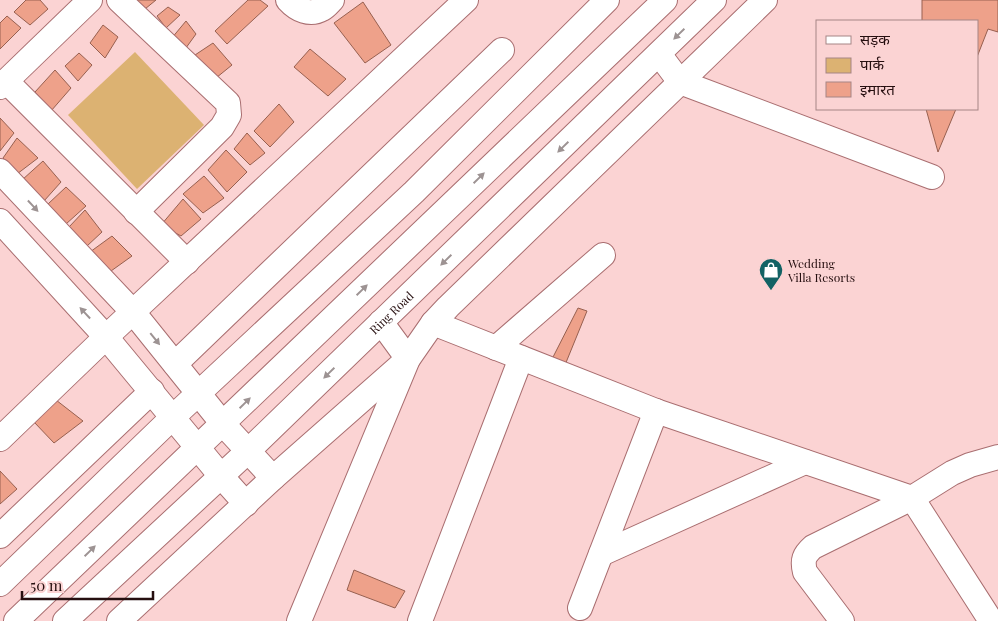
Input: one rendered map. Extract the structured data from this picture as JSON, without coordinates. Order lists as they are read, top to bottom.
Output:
{
  "streets": {
    "street": ["Ring Road"]
  },
  "places": {
    "shop": ["Wedding Villa Resorts"]
  },
  "legend": ["सड़क", "पार्क", "इमारत"],
  "scale_bar": "50 m"
}
